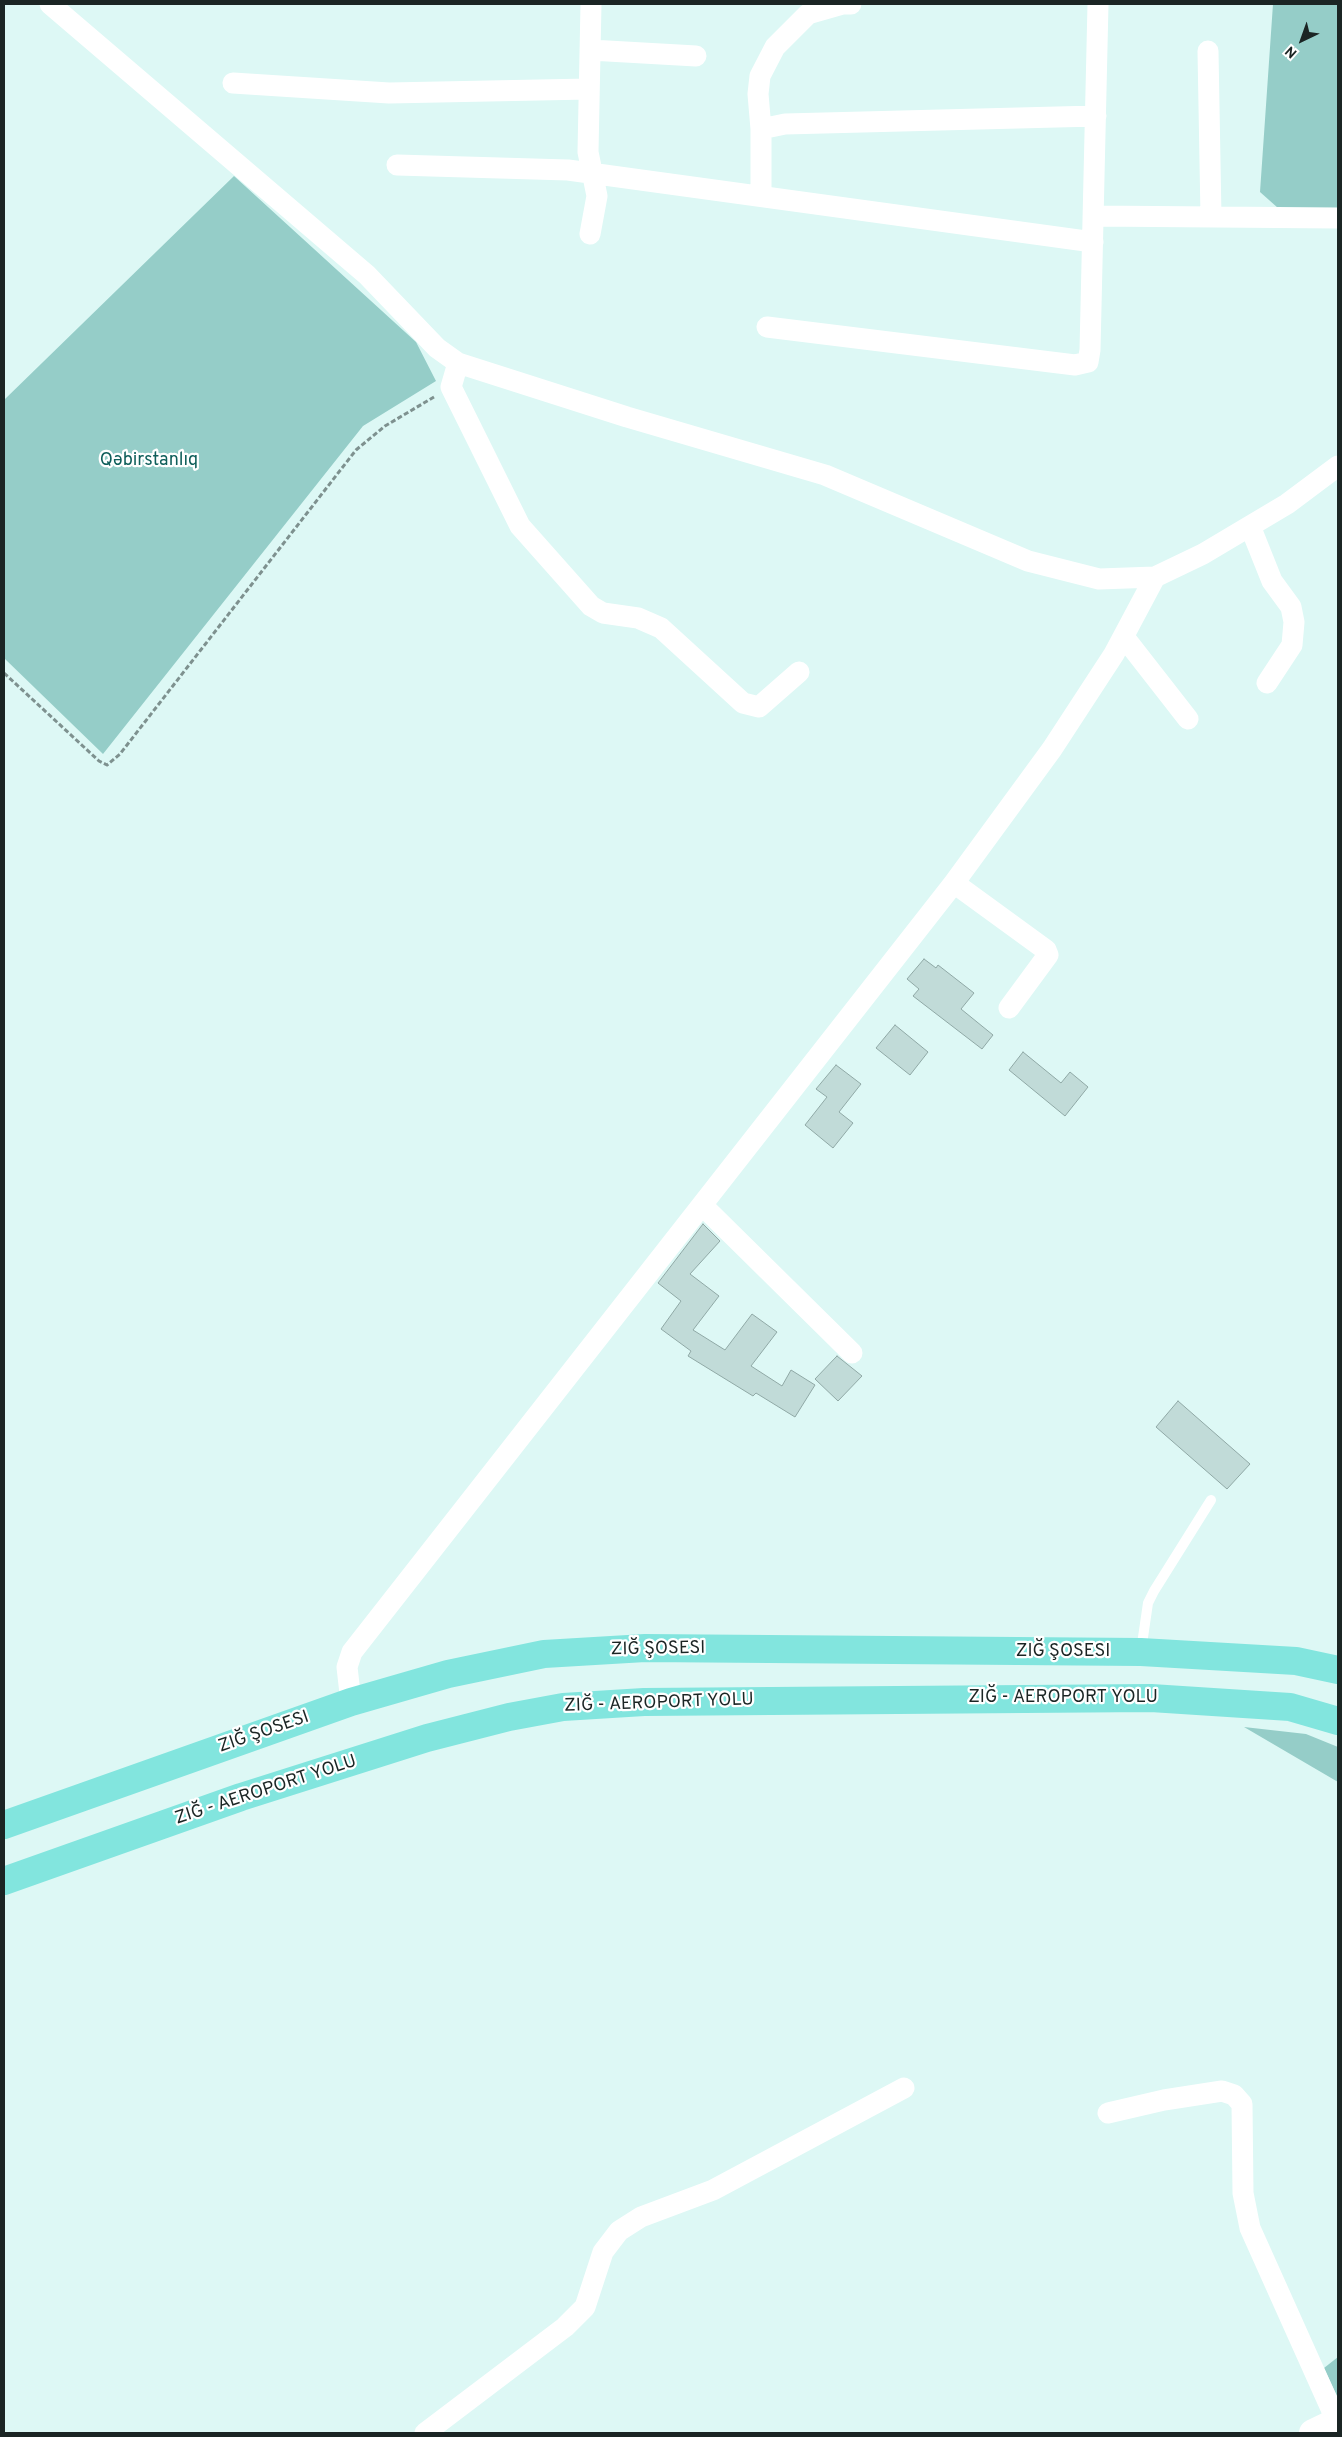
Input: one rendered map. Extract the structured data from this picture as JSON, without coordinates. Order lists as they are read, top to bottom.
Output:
{
  "parks": ["Qəbirstanlıq"],
  "north": "bottom left"
}
